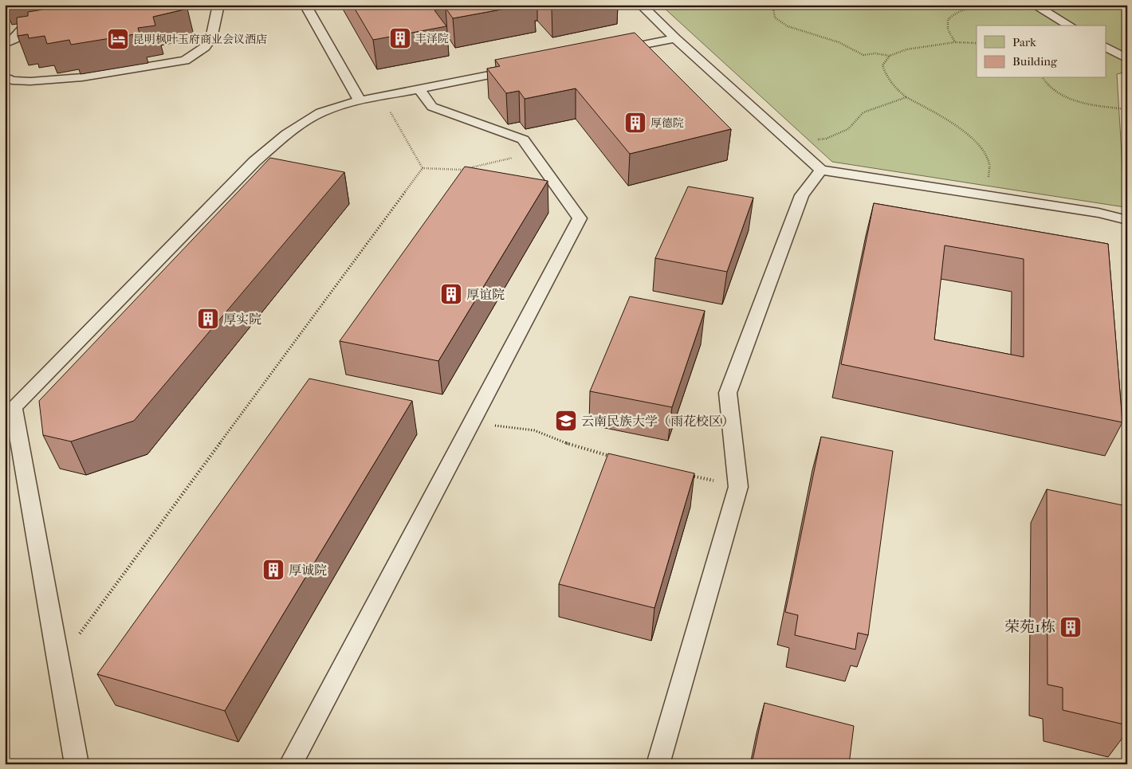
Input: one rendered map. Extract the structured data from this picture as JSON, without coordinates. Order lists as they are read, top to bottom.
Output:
{
  "places": {
    "building": [
      "丰泽院",
      "厚德院",
      "厚谊院",
      "厚实院",
      "厚诚院",
      "荣苑1栋"
    ],
    "hotel": ["昆明枫叶玉府商业会议酒店"],
    "school or university": ["云南民族大学（雨花校区）"]
  },
  "legend": ["Park", "Building"]
}
